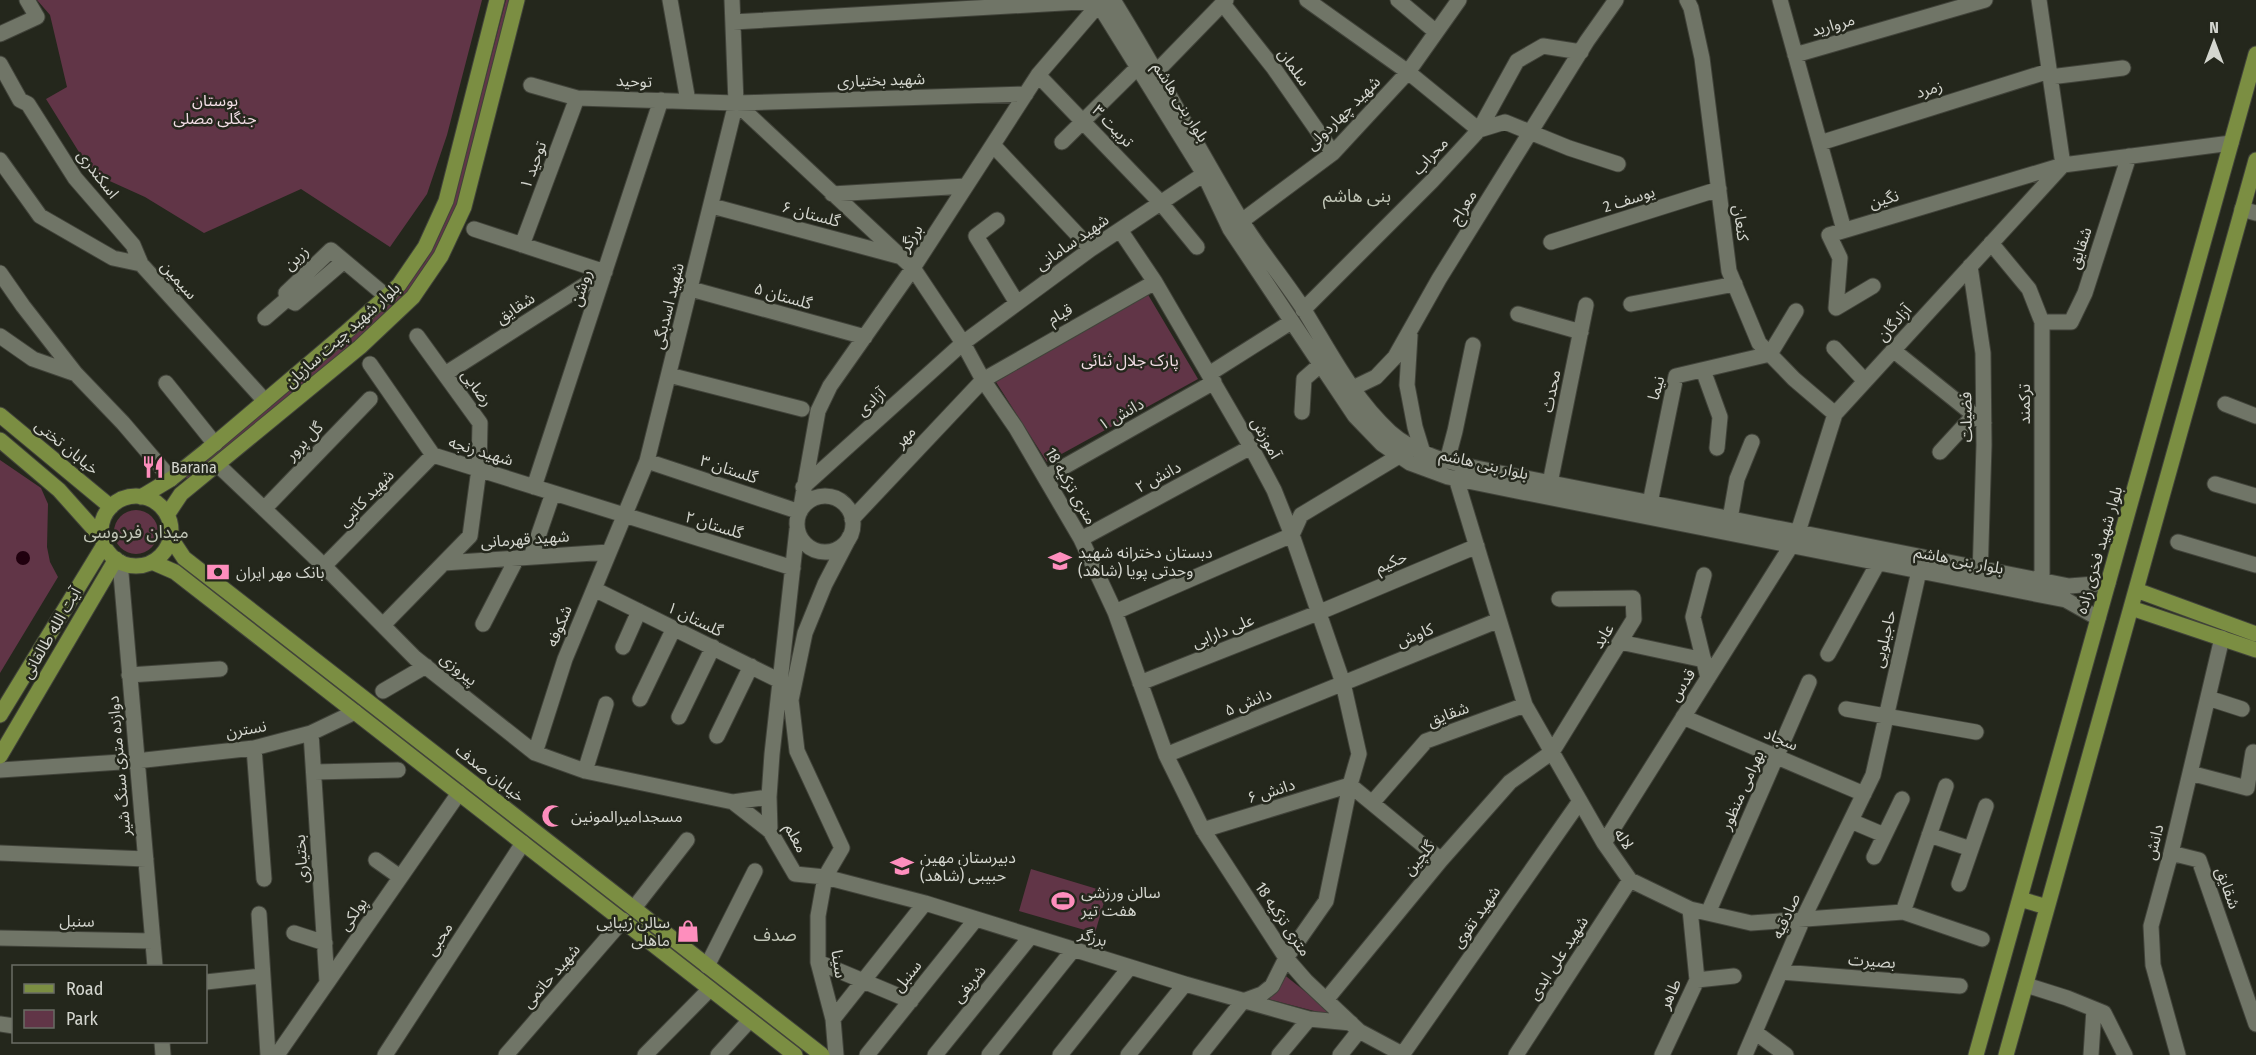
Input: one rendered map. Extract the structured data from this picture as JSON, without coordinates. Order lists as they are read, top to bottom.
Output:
{
  "streets": {
    "main road": [
      "بلوار شهید چیت سازیان",
      "خیابان تختی",
      "بلوار شهید فخری زاده",
      "آیت الله طالقانی",
      "خیابان صدف"
    ],
    "street": [
      "مروارید",
      "سلمان",
      "شهید بختیاری",
      "توحید",
      "زمرد",
      "بلوار بنی هاشم",
      "شهید چهاردولی",
      "تربیت ۳",
      "محراب",
      "توحید ۱",
      "اسکندری",
      "یوسف 2",
      "نگین",
      "معراج",
      "گلستان ۶",
      "کنعان",
      "برزگر",
      "شهید سامانی",
      "شقایق",
      "زرین",
      "سیمین",
      "روشن",
      "گلستان ۵",
      "شهید اسدبگی",
      "قیام",
      "آزادگان",
      "رضایی",
      "نیما",
      "محدث",
      "آزادی",
      "ترکمند",
      "دانش ۱",
      "فضیلت",
      "مهر",
      "آموزش",
      "گل پرور",
      "شهید رنجه",
      "گلستان ۳",
      "دانش ۲",
      "18 متری تزکیه",
      "شهید کاتبی",
      "گلستان ۲",
      "شهید قهرمانی",
      "حکیم",
      "گلستان ۱",
      "شکوفه",
      "علی دارابی",
      "کاوش",
      "عابد",
      "حاجیلویی",
      "پیروزی",
      "قدس",
      "دانش ۵",
      "نسترن",
      "سجاد",
      "دوازده متری سنگ شیر",
      "بهرامی منظور",
      "دانش ۶",
      "معلم",
      "لاله",
      "دانش",
      "گلچین",
      "بختیاری",
      "پولکی",
      "صادقیه",
      "شهید تقوی",
      "سنبل",
      "محبی",
      "شهید علی ابدی",
      "بصیرت",
      "سینا",
      "شهید حاتمی",
      "شریفی",
      "طاهر"
    ]
  },
  "crossings": [
    ["سلمان", "شهید چهاردولی"],
    ["شهید بختیاری", "توحید"],
    ["شهید بختیاری", "برزگر"],
    ["شهید بختیاری", "شهید اسدبگی"],
    ["شهید بختیاری", "18 متری تزکیه"],
    ["توحید", "توحید ۱"],
    ["توحید", "روشن"],
    ["توحید", "شهید اسدبگی"],
    ["توحید", "18 متری تزکیه"],
    ["بلوار بنی هاشم", "شهید چهاردولی"],
    ["بلوار بنی هاشم", "محراب"],
    ["بلوار بنی هاشم", "معراج"],
    ["بلوار بنی هاشم", "برزگر"],
    ["بلوار بنی هاشم", "شهید سامانی"],
    ["بلوار بنی هاشم", "آزادگان"],
    ["بلوار بنی هاشم", "نیما"],
    ["بلوار بنی هاشم", "محدث"],
    ["بلوار بنی هاشم", "ترکمند"],
    ["بلوار بنی هاشم", "دانش ۱"],
    ["بلوار بنی هاشم", "فضیلت"],
    ["بلوار بنی هاشم", "بلوار شهید فخری زاده"],
    ["بلوار بنی هاشم", "حاجیلویی"],
    ["بلوار بنی هاشم", "قدس"],
    ["بلوار بنی هاشم", "لاله"],
    ["تربیت ۳", "برزگر"],
    ["تربیت ۳", "شهید سامانی"],
    ["محراب", "معراج"],
    ["اسکندری", "سیمین"],
    ["یوسف 2", "کنعان"],
    ["نگین", "آزادگان"],
    ["گلستان ۶", "شهید اسدبگی"],
    ["گلستان ۶", "18 متری تزکیه"],
    ["کنعان", "آزادگان"],
    ["کنعان", "نیما"],
    ["برزگر", "گلستان ۵"],
    ["برزگر", "آزادی"],
    ["برزگر", "مهر"],
    ["برزگر", "آموزش"],
    ["برزگر", "گلستان ۳"],
    ["برزگر", "18 متری تزکیه"],
    ["برزگر", "معلم"],
    ["برزگر", "سنبل"],
    ["برزگر", "سینا"],
    ["برزگر", "شریفی"],
    ["شهید سامانی", "آزادی"],
    ["شهید سامانی", "آموزش"],
    ["شهید سامانی", "18 متری تزکیه"],
    ["شقایق", "روشن"],
    ["شقایق", "رضایی"],
    ["شقایق", "ترکمند"],
    ["شقایق", "لاله"],
    ["شقایق", "دانش"],
    ["زرین", "بلوار شهید چیت سازیان"],
    ["سیمین", "بلوار شهید چیت سازیان"],
    ["روشن", "شهید رنجه"],
    ["گلستان ۵", "شهید اسدبگی"],
    ["شهید اسدبگی", "شهید رنجه"],
    ["شهید اسدبگی", "گلستان ۳"],
    ["شهید اسدبگی", "18 متری تزکیه"],
    ["شهید اسدبگی", "گلستان ۲"],
    ["شهید اسدبگی", "شکوفه"],
    ["قیام", "مهر"],
    ["قیام", "آموزش"],
    ["قیام", "18 متری تزکیه"],
    ["آزادگان", "ترکمند"],
    ["آزادگان", "فضیلت"],
    ["آزادگان", "قدس"],
    ["بلوار شهید چیت سازیان", "خیابان تختی"],
    ["بلوار شهید چیت سازیان", "آیت الله طالقانی"],
    ["بلوار شهید چیت سازیان", "پیروزی"],
    ["بلوار شهید چیت سازیان", "دوازده متری سنگ شیر"],
    ["بلوار شهید چیت سازیان", "خیابان صدف"],
    ["رضایی", "شهید رنجه"],
    ["رضایی", "شهید قهرمانی"],
    ["آزادی", "18 متری تزکیه"],
    ["دانش ۱", "آموزش"],
    ["دانش ۱", "18 متری تزکیه"],
    ["مهر", "گلستان ۳"],
    ["مهر", "18 متری تزکیه"],
    ["مهر", "معلم"],
    ["آموزش", "دانش ۲"],
    ["آموزش", "18 متری تزکیه"],
    ["آموزش", "حکیم"],
    ["آموزش", "علی دارابی"],
    ["آموزش", "کاوش"],
    ["آموزش", "دانش ۵"],
    ["آموزش", "دانش ۶"],
    ["گل پرور", "پیروزی"],
    ["خیابان تختی", "آیت الله طالقانی"],
    ["خیابان تختی", "دوازده متری سنگ شیر"],
    ["خیابان تختی", "خیابان صدف"],
    ["شهید رنجه", "شهید کاتبی"],
    ["شهید رنجه", "گلستان ۲"],
    ["شهید رنجه", "شهید قهرمانی"],
    ["شهید رنجه", "شکوفه"],
    ["گلستان ۳", "معلم"],
    ["دانش ۲", "18 متری تزکیه"],
    ["18 متری تزکیه", "علی دارابی"],
    ["18 متری تزکیه", "دانش ۵"],
    ["18 متری تزکیه", "دانش ۶"],
    ["18 متری تزکیه", "گلچین"],
    ["شهید کاتبی", "پیروزی"],
    ["گلستان ۲", "شکوفه"],
    ["گلستان ۲", "معلم"],
    ["شهید قهرمانی", "شکوفه"],
    ["شهید قهرمانی", "پیروزی"],
    ["حکیم", "علی دارابی"],
    ["حکیم", "لاله"],
    ["گلستان ۱", "شکوفه"],
    ["گلستان ۱", "معلم"],
    ["شکوفه", "پیروزی"],
    ["آیت الله طالقانی", "دوازده متری سنگ شیر"],
    ["آیت الله طالقانی", "خیابان صدف"],
    ["کاوش", "دانش ۵"],
    ["کاوش", "لاله"],
    ["عابد", "لاله"],
    ["عابد", "گلچین"],
    ["حاجیلویی", "سجاد"],
    ["حاجیلویی", "صادقیه"],
    ["قدس", "سجاد"],
    ["قدس", "لاله"],
    ["نسترن", "دوازده متری سنگ شیر"],
    ["نسترن", "بختیاری"],
    ["سجاد", "بهرامی منظور"],
    ["سجاد", "صادقیه"],
    ["دوازده متری سنگ شیر", "خیابان صدف"],
    ["دوازده متری سنگ شیر", "سنبل"],
    ["بهرامی منظور", "لاله"],
    ["معلم", "سینا"],
    ["لاله", "گلچین"],
    ["لاله", "صادقیه"],
    ["لاله", "شهید تقوی"],
    ["لاله", "شهید علی ابدی"],
    ["لاله", "طاهر"],
    ["بختیاری", "پولکی"],
    ["صادقیه", "بصیرت"]
  ],
  "districts": ["بنی هاشم", "میدان فردوسی", "صدف"],
  "parks": ["بوستان جنگلی مصلی", "پارک جلال ثنائی"],
  "places": {
    "restaurant": ["Barana"],
    "school or university": ["دبستان دخترانه شهید وحدتی پویا (شاهد)", "دبیرستان مهین حبیبی (شاهد)"],
    "bank": ["بانک مهر ایران"],
    "mosque": ["مسجدامیرالمونین"],
    "sports": ["سالن ورزشی هفت تیر"],
    "shop": ["سالن زیبایی ماهلی"]
  },
  "legend": ["Road", "Park"],
  "north": "top"
}
